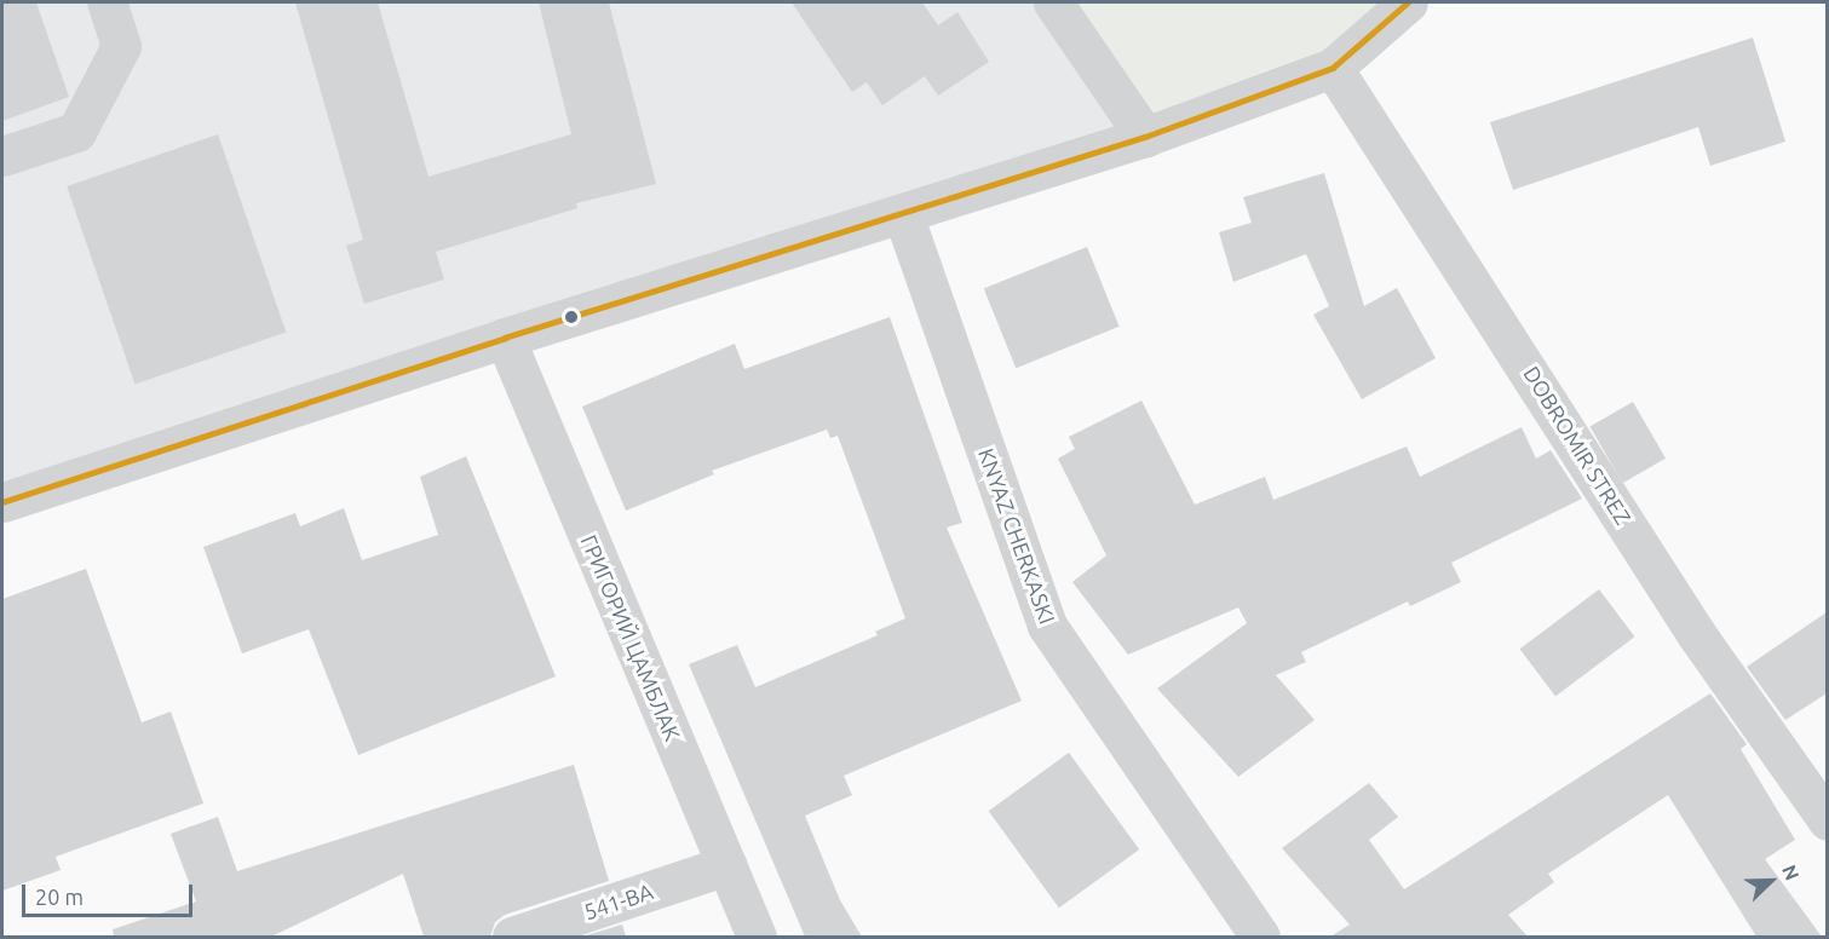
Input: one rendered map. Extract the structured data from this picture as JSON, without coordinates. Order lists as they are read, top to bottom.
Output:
{
  "streets": {
    "street": [
      "DOBROMIR STREZ",
      "KNYAZ CHERKASKI",
      "ГРИГОРИЙ ЦАМБЛАК",
      "541-ВА"
    ]
  },
  "crossings": [
    ["ГРИГОРИЙ ЦАМБЛАК", "541-ВА"]
  ],
  "scale_bar": "20 m",
  "north": "top right"
}
